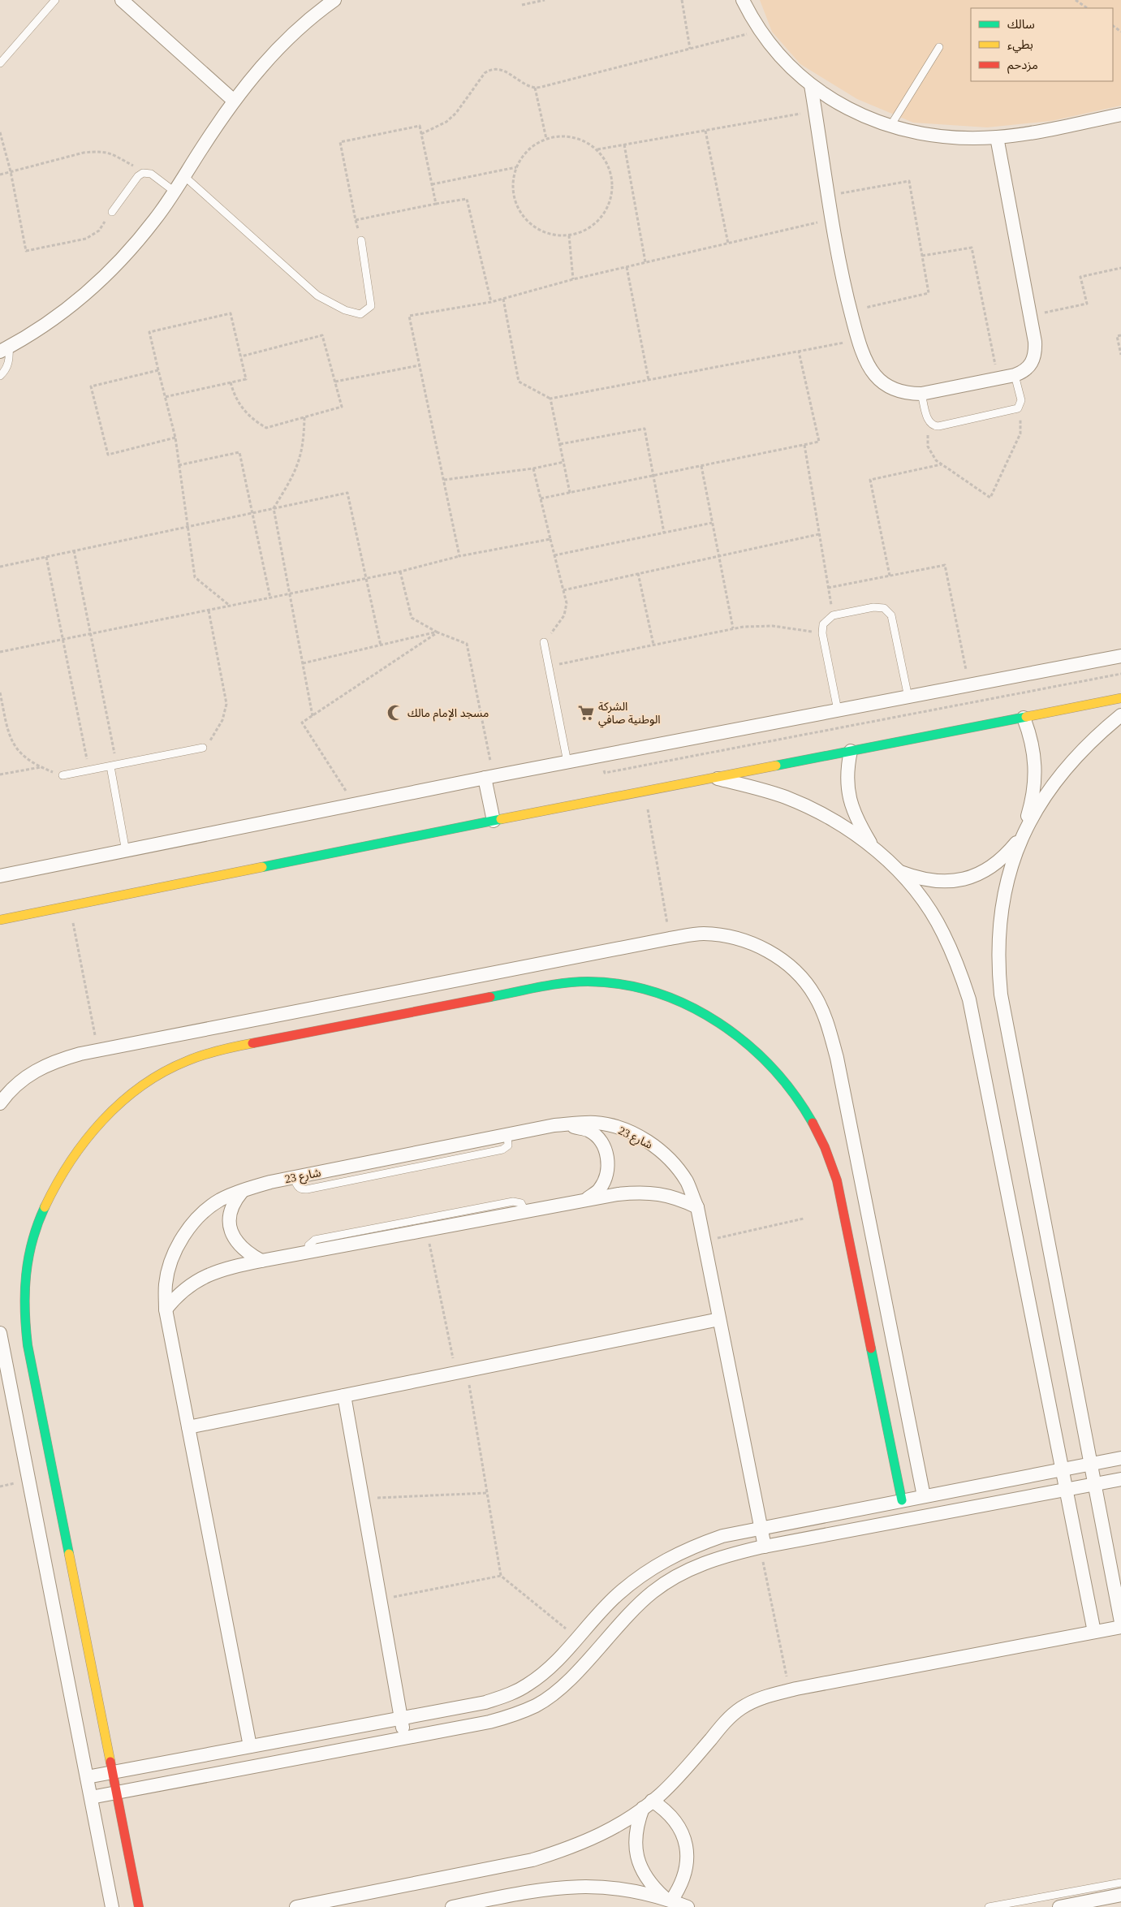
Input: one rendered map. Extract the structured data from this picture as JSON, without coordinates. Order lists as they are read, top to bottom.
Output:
{
  "streets": {
    "street": ["شارع 23"]
  },
  "places": {
    "mosque": ["مسجد الإمام مالك"],
    "supermarket": ["الشركة الوطنية صافي"]
  },
  "legend": ["سالك", "بطيء", "مزدحم"]
}
